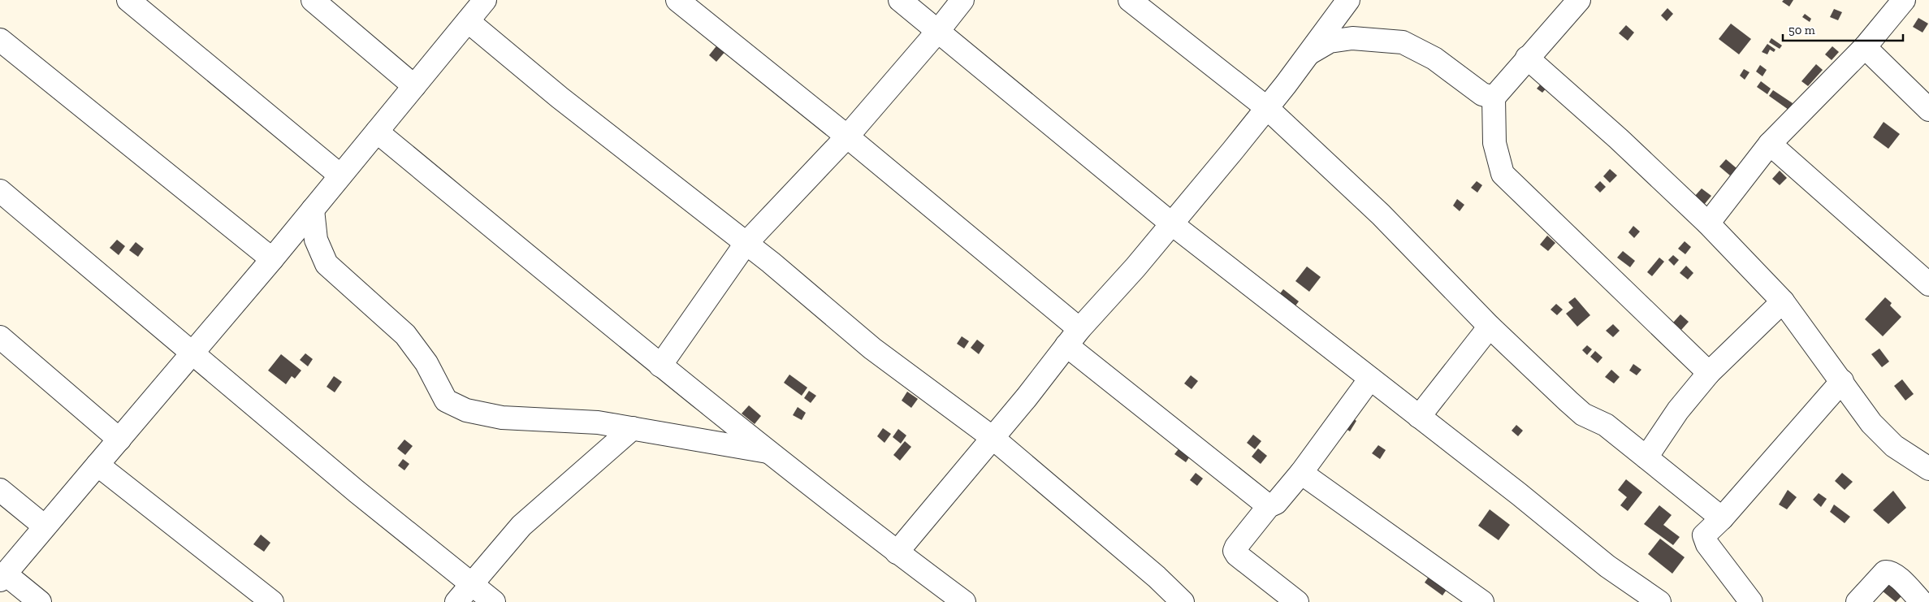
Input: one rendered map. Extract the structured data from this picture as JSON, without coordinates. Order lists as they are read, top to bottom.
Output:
{
  "scale_bar": "50 m"
}
